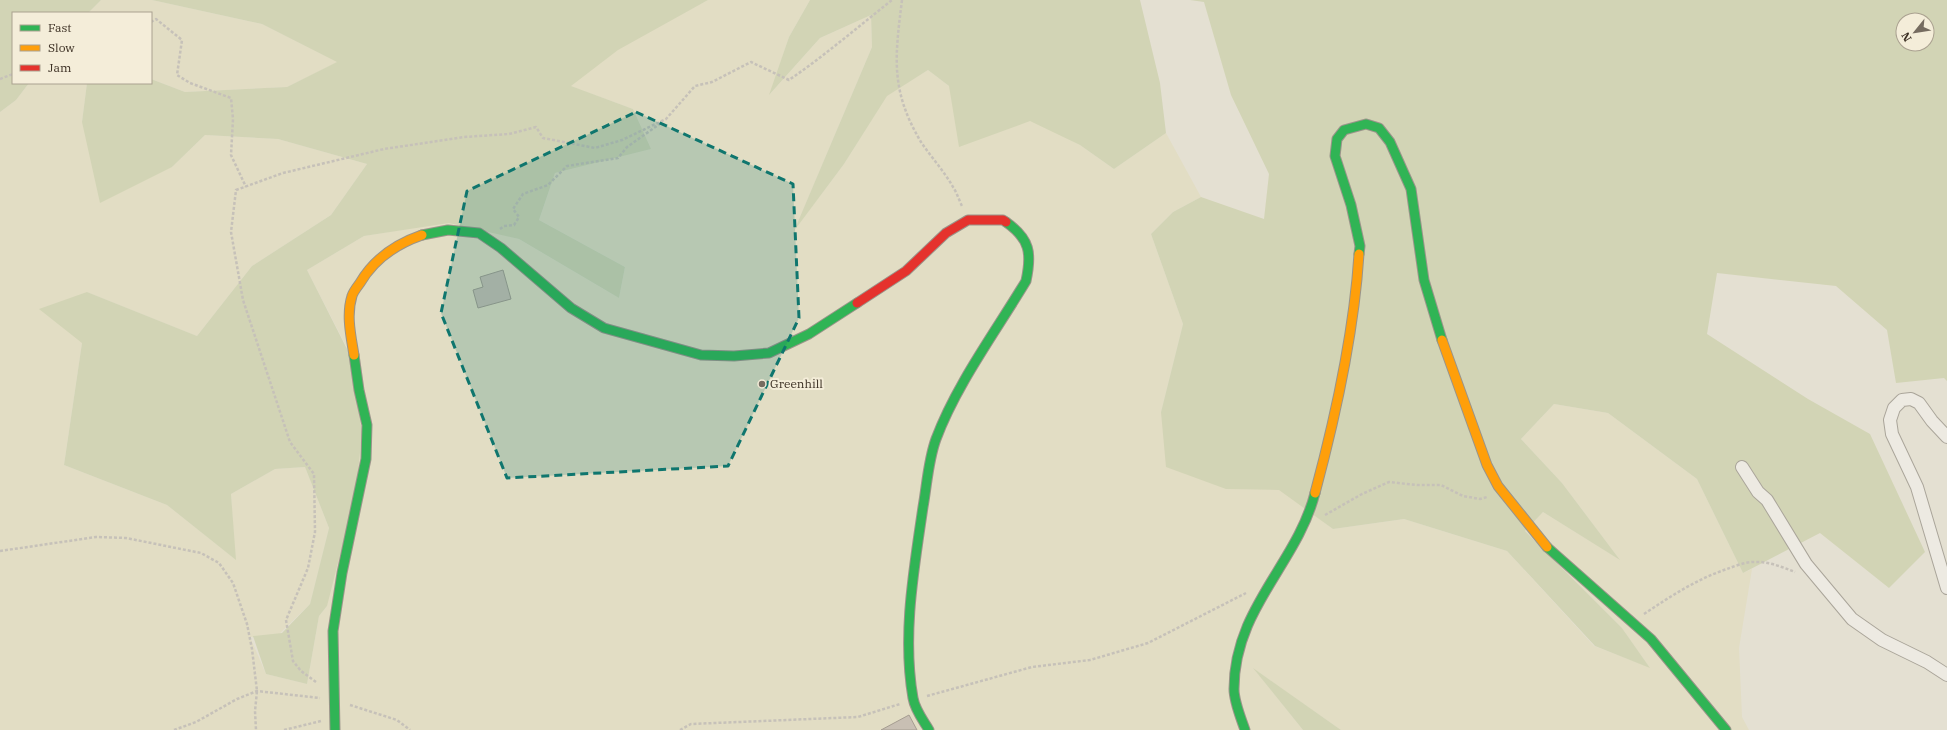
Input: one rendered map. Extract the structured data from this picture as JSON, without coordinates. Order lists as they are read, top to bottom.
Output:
{
  "places": ["Greenhill"],
  "legend": ["Fast", "Slow", "Jam"],
  "north": "bottom left"
}
